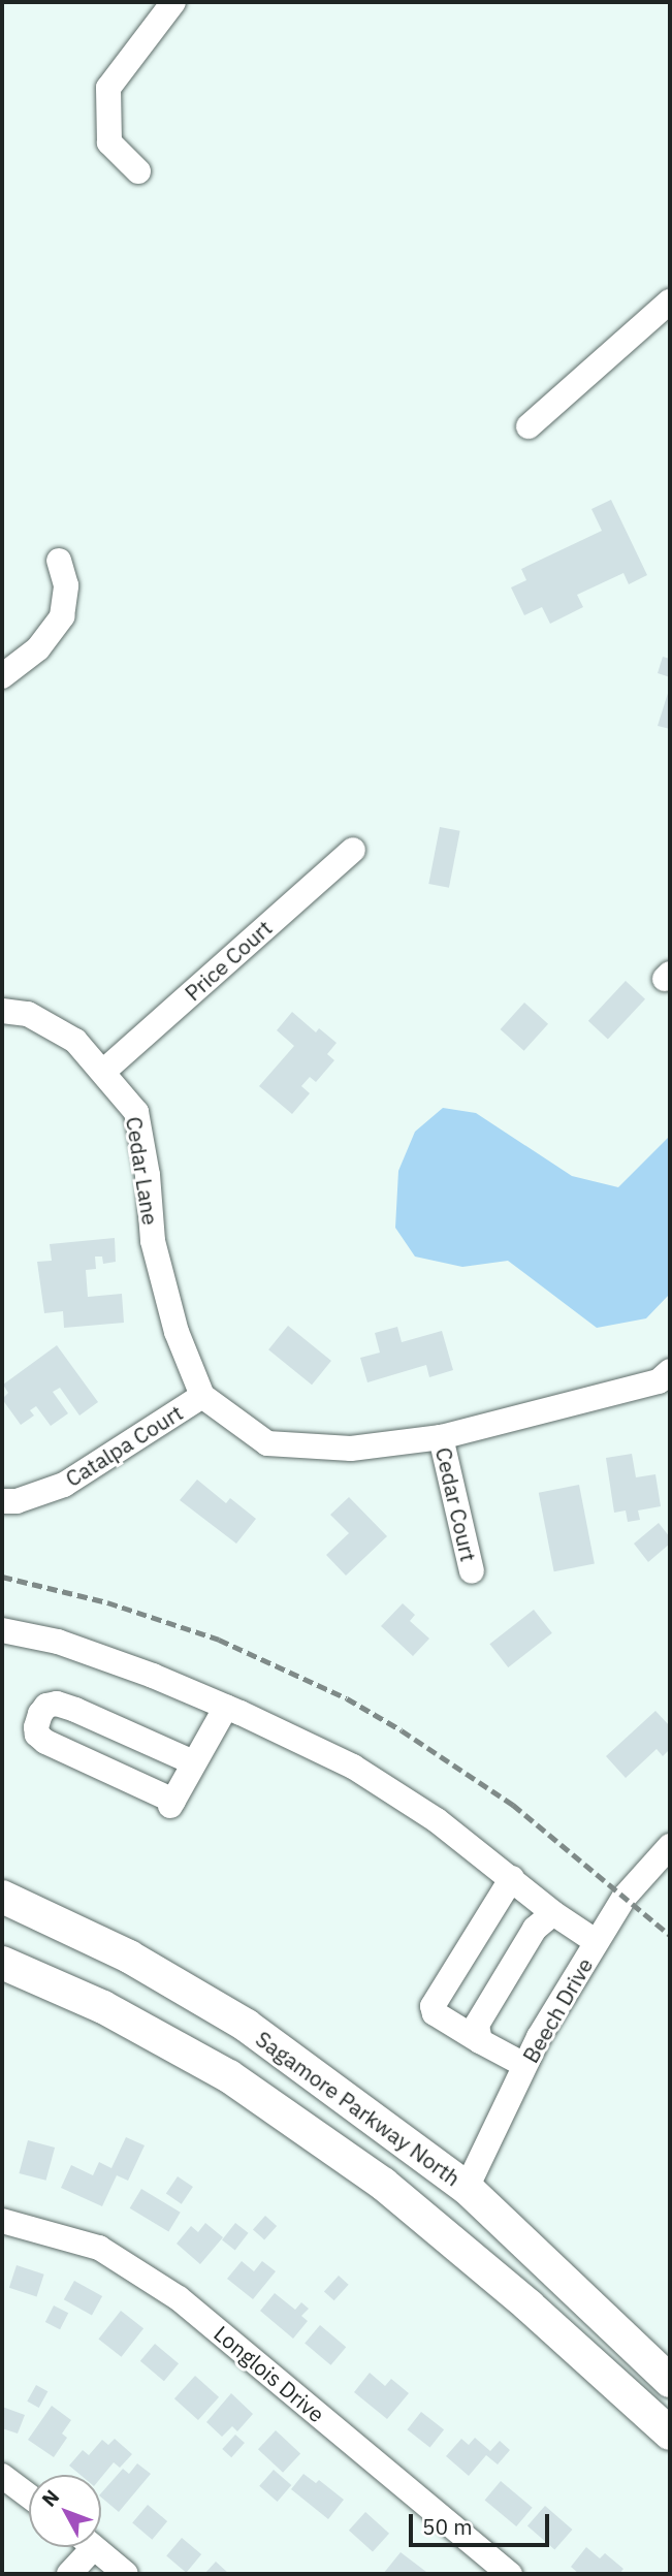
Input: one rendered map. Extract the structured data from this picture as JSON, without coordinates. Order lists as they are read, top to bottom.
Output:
{
  "streets": {
    "main road": ["Sagamore Parkway North"],
    "street": [
      "Price Court",
      "Cedar Lane",
      "Catalpa Court",
      "Cedar Court",
      "Beech Drive",
      "Longlois Drive"
    ]
  },
  "crossings": [
    ["Price Court", "Cedar Lane"],
    ["Cedar Lane", "Catalpa Court"],
    ["Beech Drive", "Sagamore Parkway North"]
  ],
  "scale_bar": "50 m",
  "north": "top left"
}
